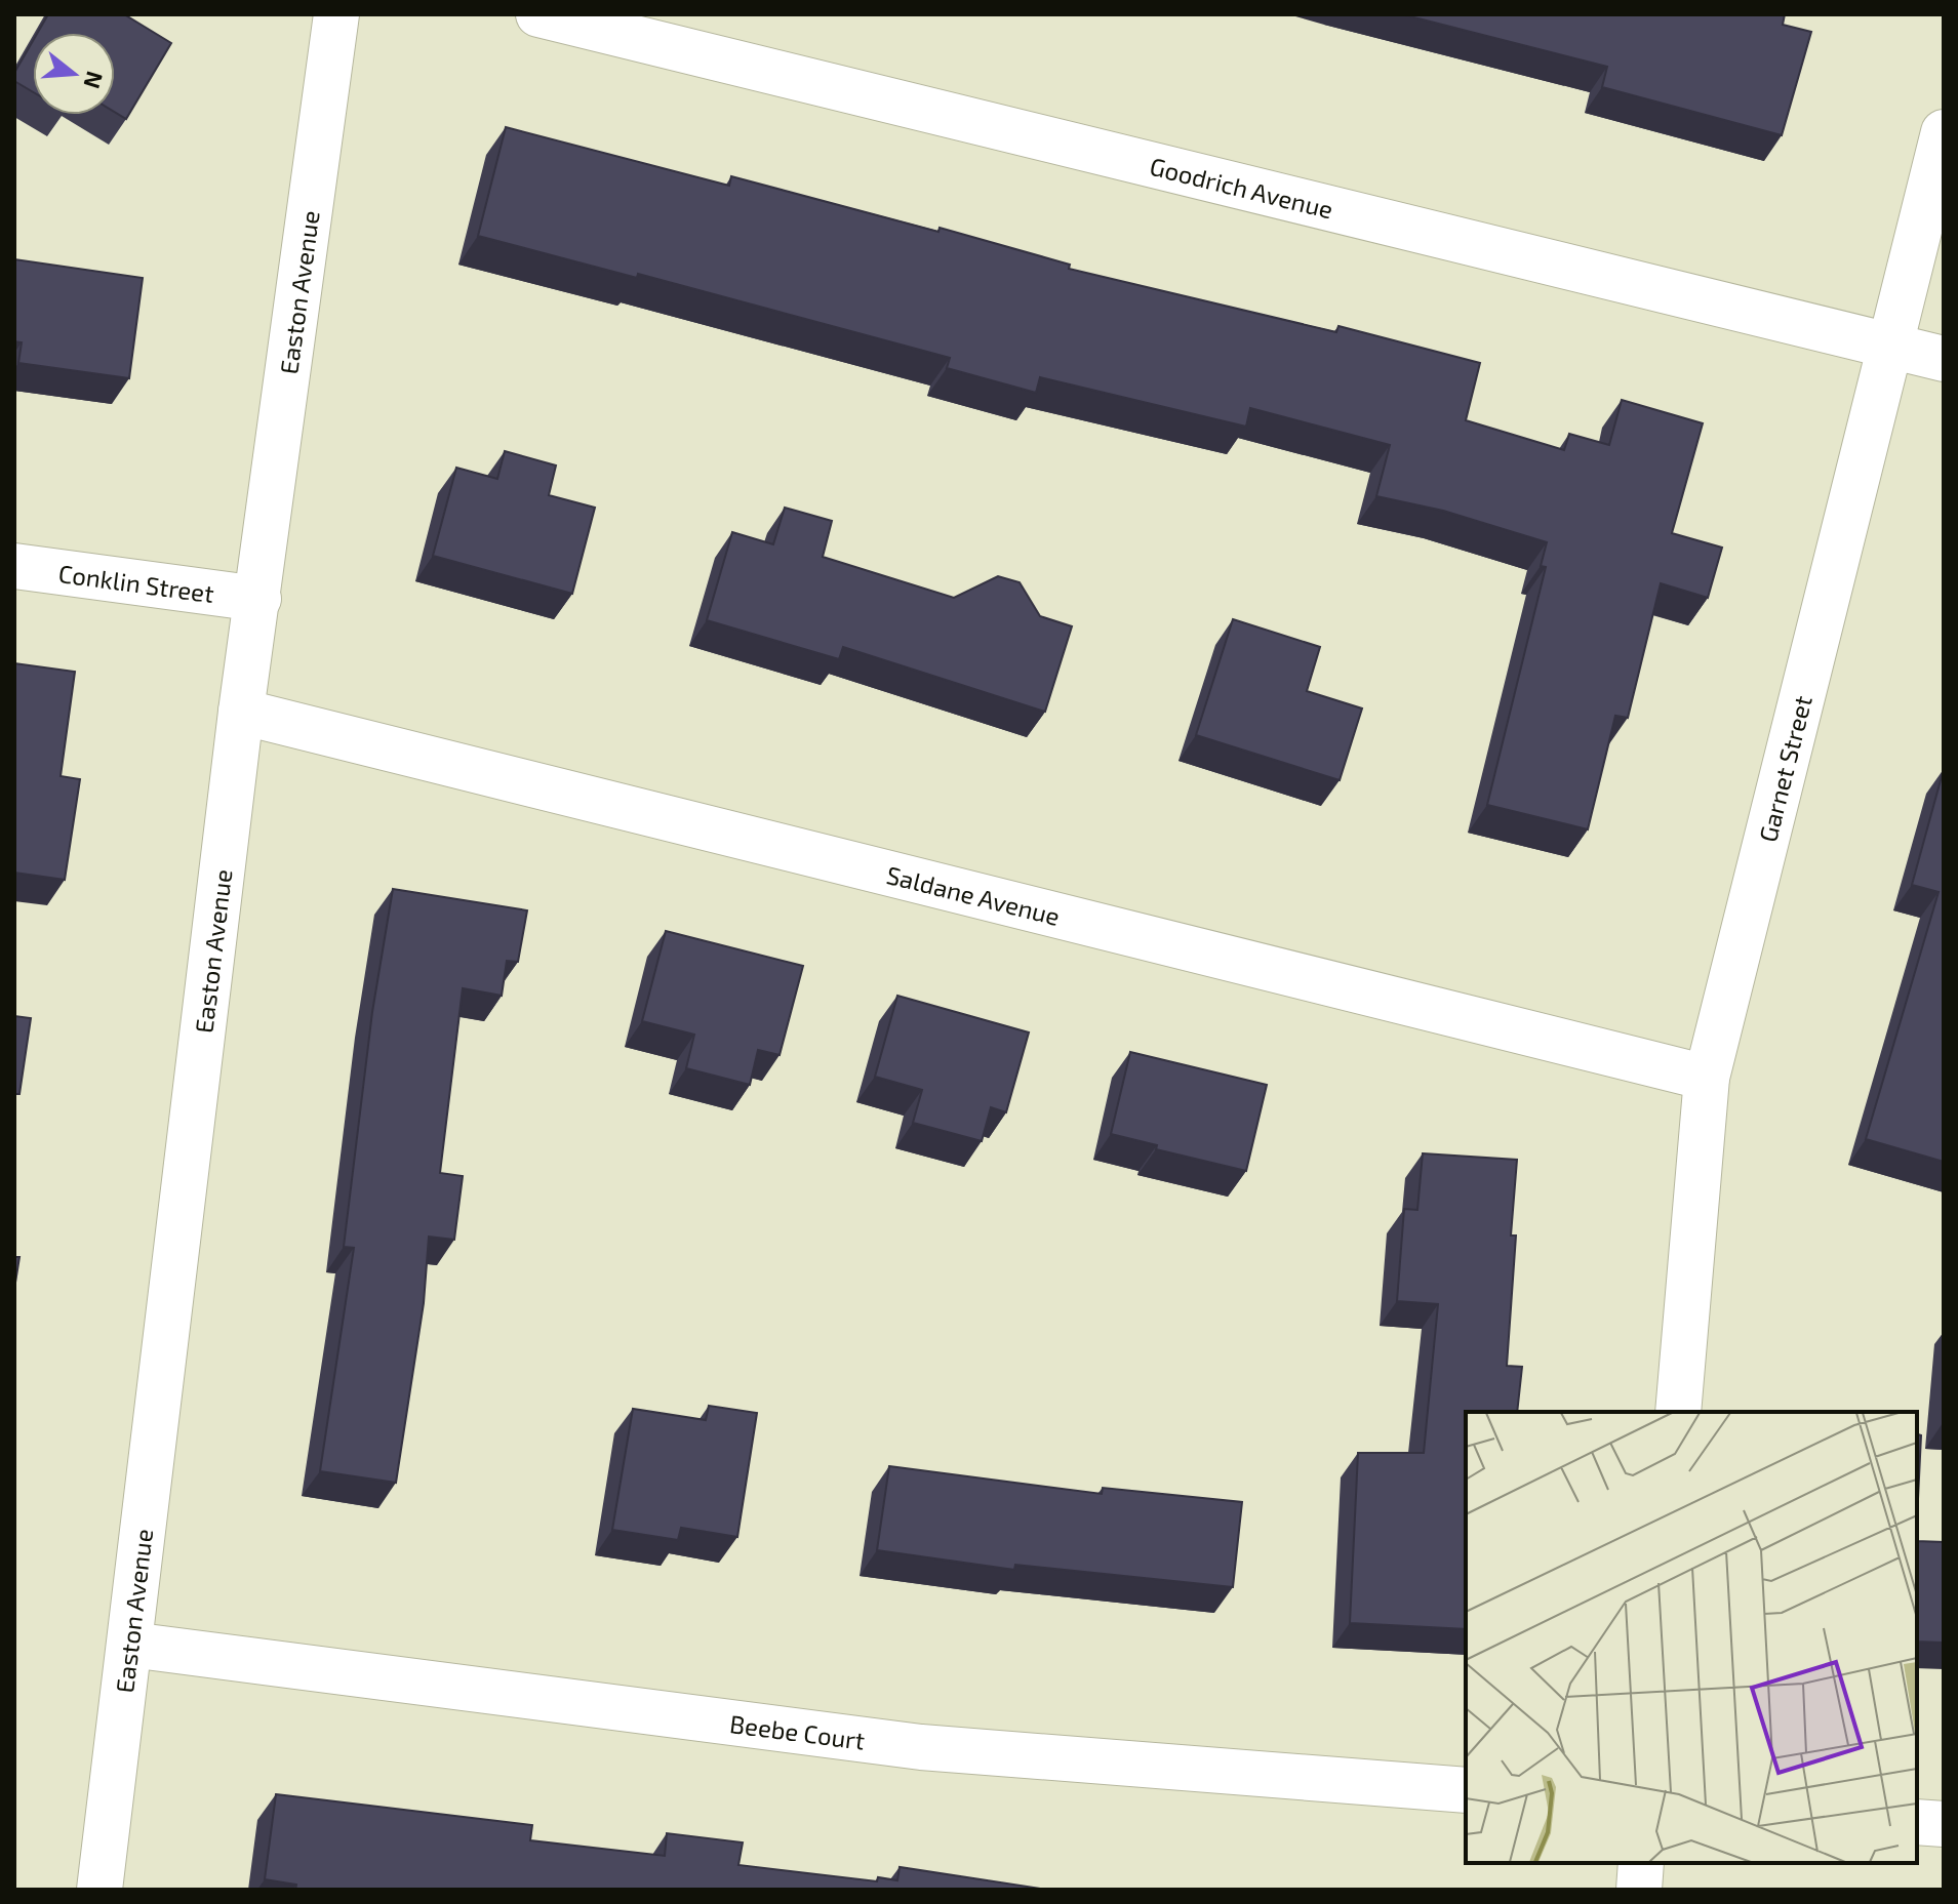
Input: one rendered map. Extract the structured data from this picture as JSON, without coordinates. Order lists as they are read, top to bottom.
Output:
{
  "streets": {
    "street": [
      "Goodrich Avenue",
      "Easton Avenue",
      "Conklin Street",
      "Garnet Street",
      "Saldane Avenue",
      "Beebe Court"
    ]
  },
  "crossings": [
    ["Goodrich Avenue", "Garnet Street"],
    ["Easton Avenue", "Conklin Street"],
    ["Easton Avenue", "Saldane Avenue"],
    ["Easton Avenue", "Beebe Court"],
    ["Garnet Street", "Saldane Avenue"]
  ],
  "north": "right"
}
